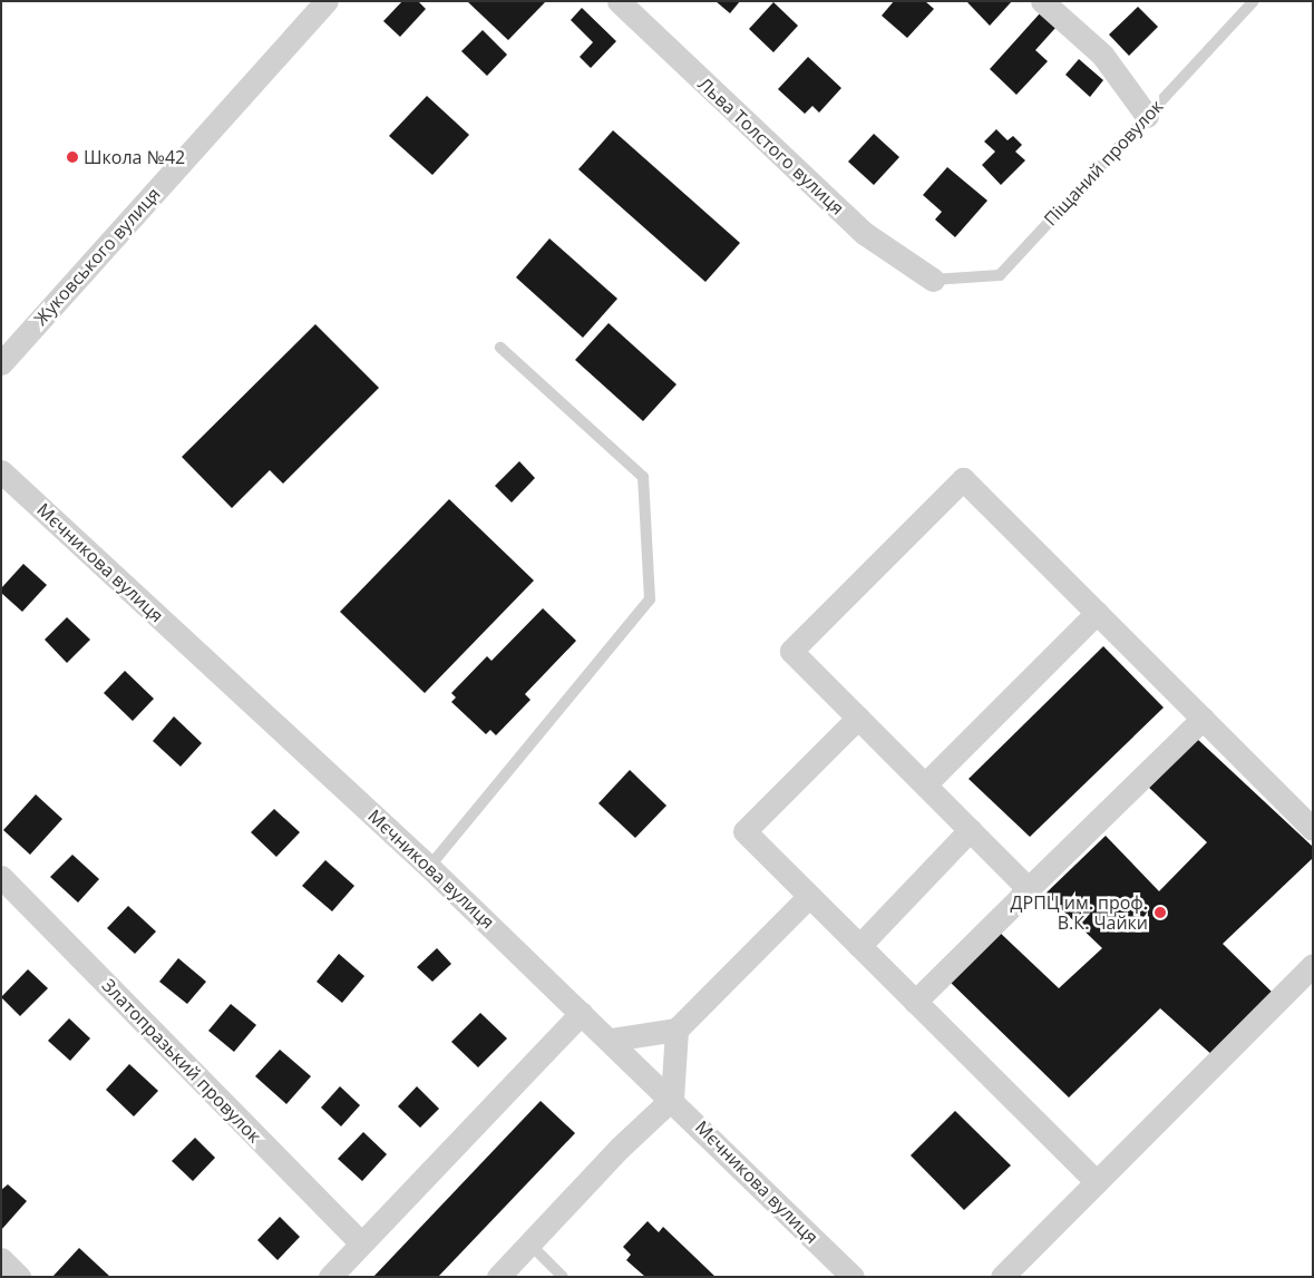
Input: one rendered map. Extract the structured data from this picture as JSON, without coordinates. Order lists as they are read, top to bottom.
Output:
{
  "streets": {
    "street": [
      "Льва Толстого вулиця",
      "Жуковського вулиця",
      "Мєчникова вулиця",
      "Златопразький провулок"
    ],
    "lane": ["Піщаний провулок"]
  },
  "crossings": [
    ["Льва Толстого вулиця", "Піщаний провулок"]
  ],
  "places": ["Школа №42", "ДРПЦ им. проф. В.К. Чайки"]
}
